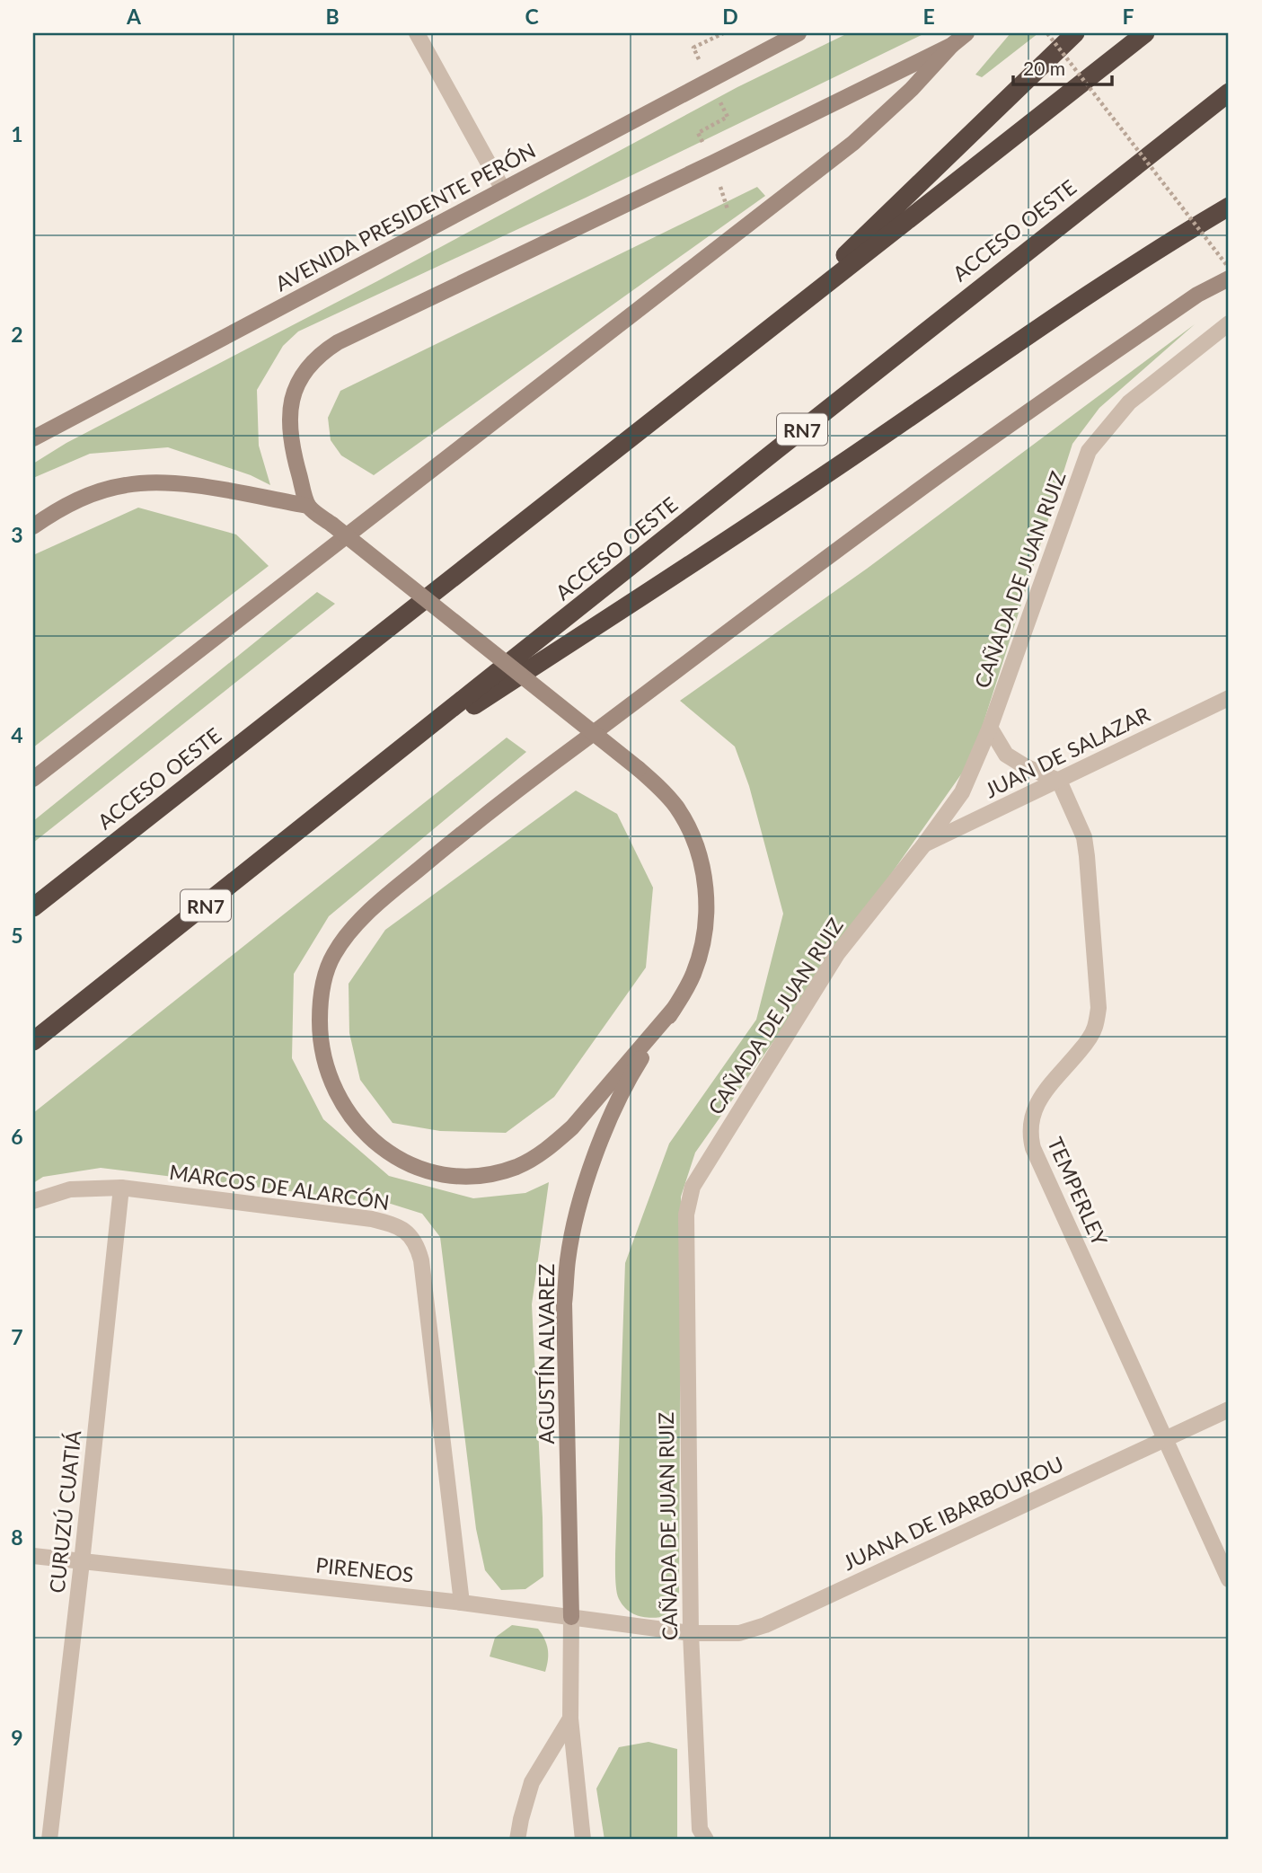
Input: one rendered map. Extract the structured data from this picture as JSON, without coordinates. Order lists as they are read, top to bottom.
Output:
{
  "streets": {
    "highway": ["ACCESO OESTE", "RN7"],
    "main road": ["AVENIDA PRESIDENTE PERÓN", "AGUSTÍN ALVAREZ"],
    "street": [
      "CAÑADA DE JUAN RUIZ",
      "JUAN DE SALAZAR",
      "MARCOS DE ALARCÓN",
      "TEMPERLEY",
      "CURUZÚ CUATIÁ",
      "JUANA DE IBARBOUROU",
      "PIRENEOS"
    ]
  },
  "crossings": [
    ["CAÑADA DE JUAN RUIZ", "JUAN DE SALAZAR"],
    ["CAÑADA DE JUAN RUIZ", "JUANA DE IBARBOUROU"],
    ["CAÑADA DE JUAN RUIZ", "PIRENEOS"],
    ["JUAN DE SALAZAR", "TEMPERLEY"],
    ["MARCOS DE ALARCÓN", "CURUZÚ CUATIÁ"],
    ["MARCOS DE ALARCÓN", "PIRENEOS"],
    ["TEMPERLEY", "JUANA DE IBARBOUROU"],
    ["AGUSTÍN ALVAREZ", "PIRENEOS"],
    ["CURUZÚ CUATIÁ", "PIRENEOS"],
    ["JUANA DE IBARBOUROU", "PIRENEOS"]
  ],
  "scale_bar": "20 m",
  "grid": {
    "columns": [
      "A",
      "B",
      "C",
      "D",
      "E",
      "F"
    ],
    "rows": [
      "1",
      "2",
      "3",
      "4",
      "5",
      "6",
      "7",
      "8",
      "9"
    ]
  }
}
